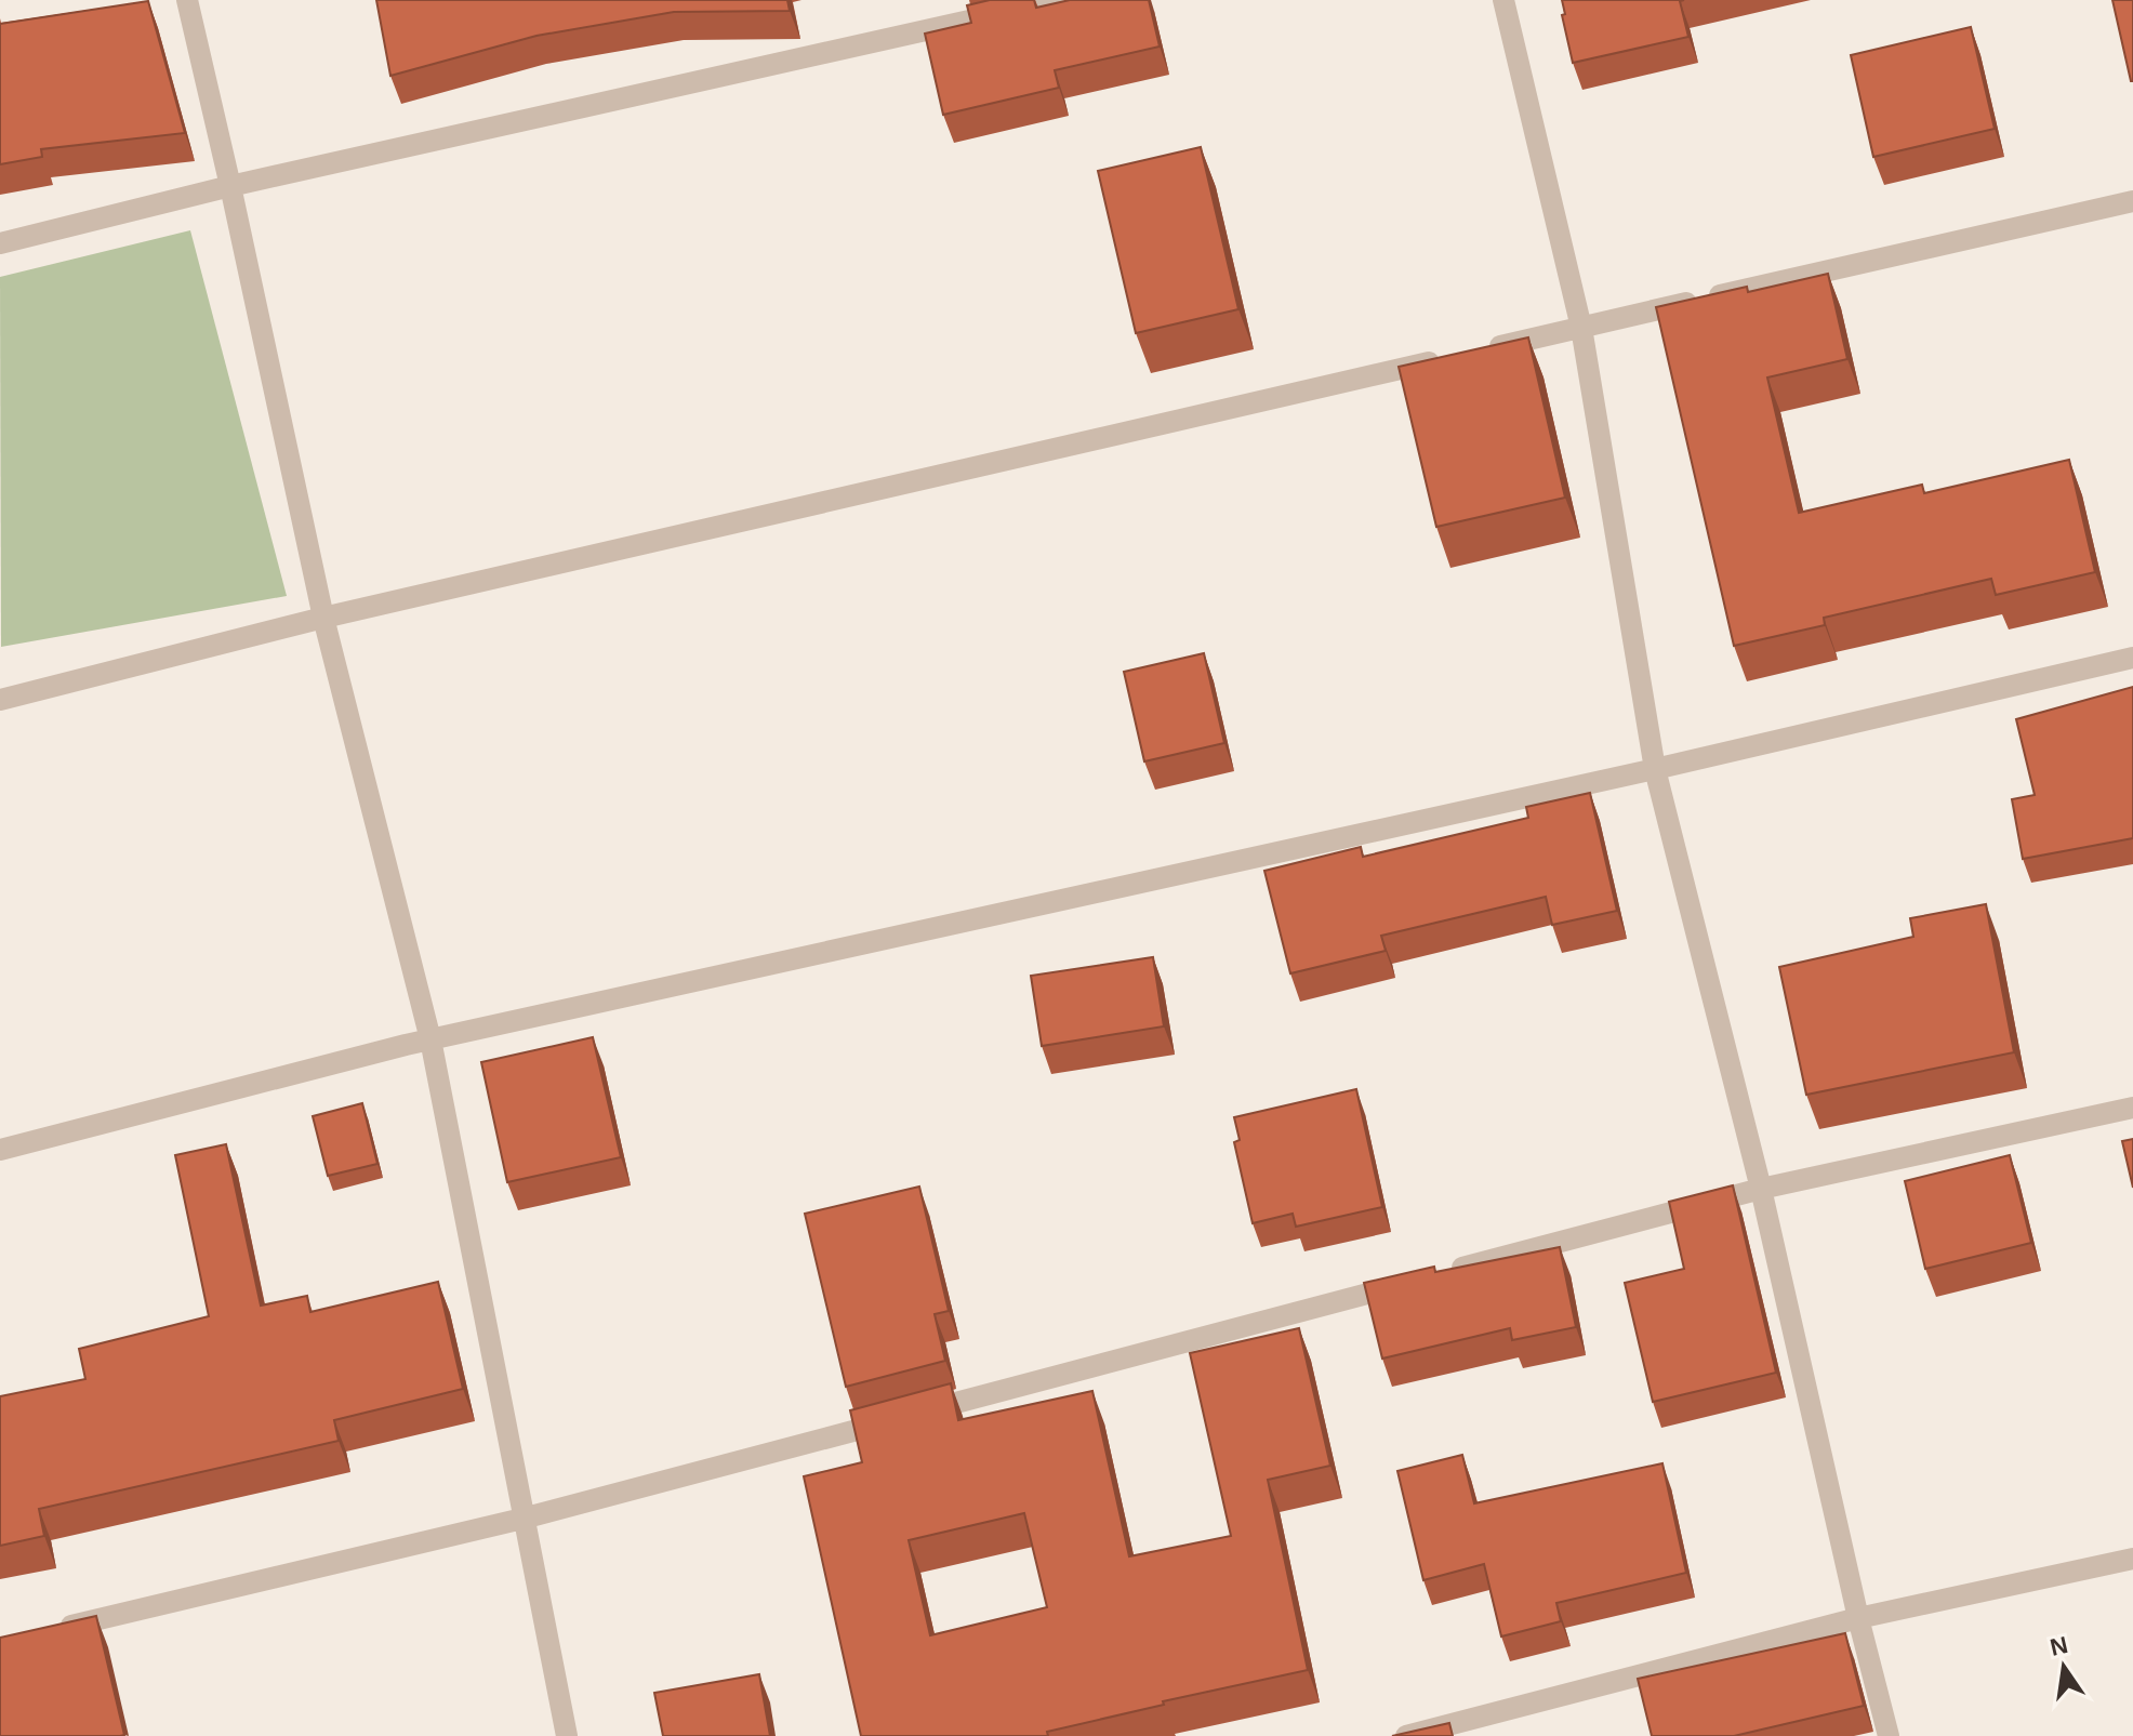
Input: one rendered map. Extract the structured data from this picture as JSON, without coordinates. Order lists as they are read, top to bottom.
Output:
{
  "north": "top"
}
